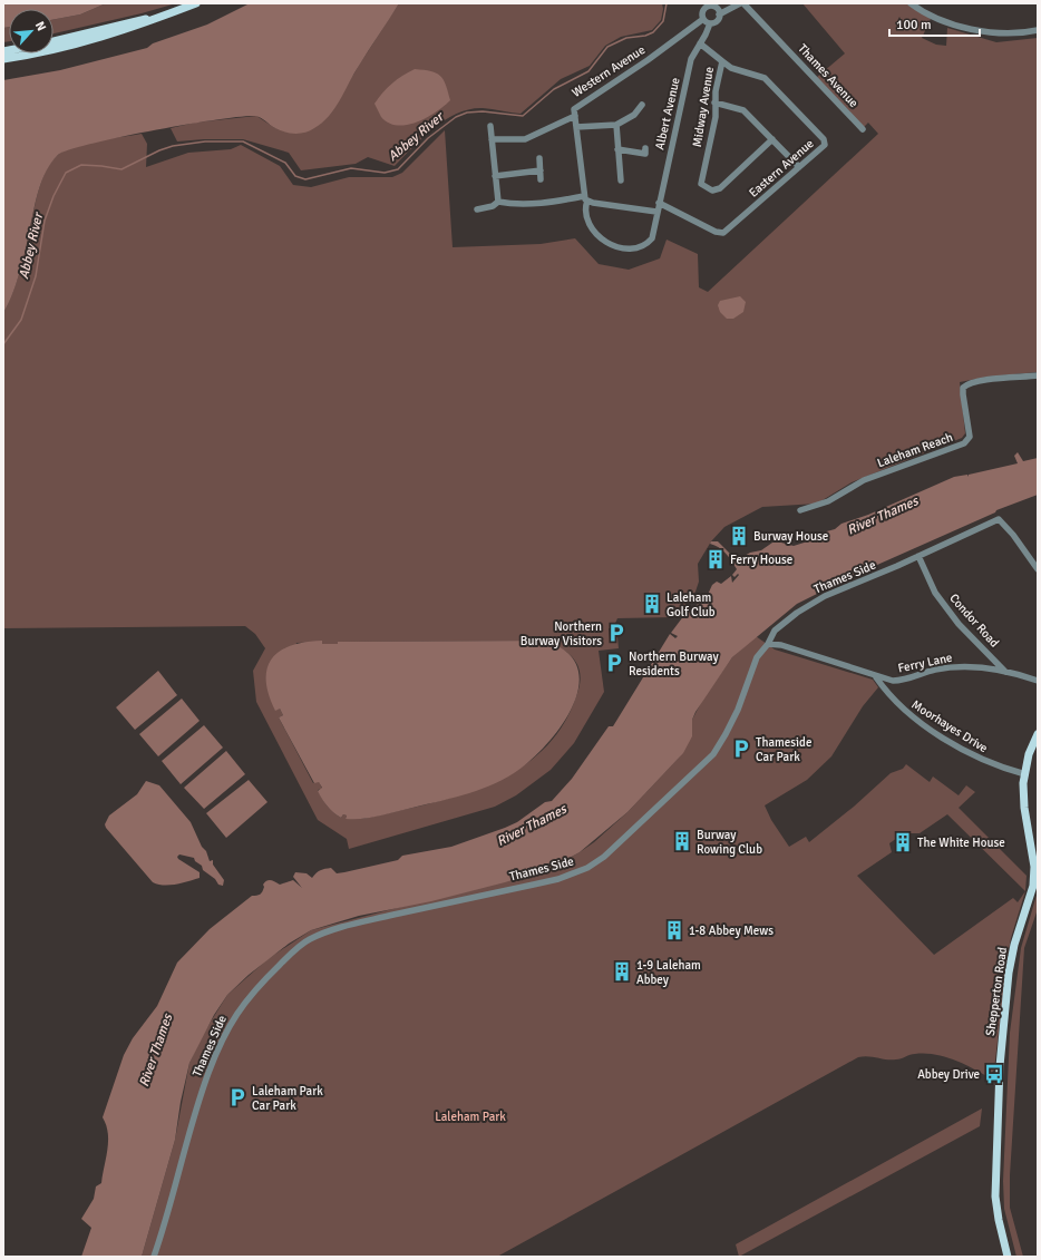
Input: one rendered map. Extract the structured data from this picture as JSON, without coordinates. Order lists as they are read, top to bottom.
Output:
{
  "streets": {
    "main road": ["Shepperton Road"],
    "street": [
      "Western Avenue",
      "Thames Avenue",
      "Midway Avenue",
      "Albert Avenue",
      "Eastern Avenue",
      "Laleham Reach",
      "Thames Side",
      "Condor Road",
      "Ferry Lane",
      "Moorhayes Drive"
    ]
  },
  "crossings": [
    ["Western Avenue", "Albert Avenue"],
    ["Midway Avenue", "Albert Avenue"],
    ["Midway Avenue", "Eastern Avenue"],
    ["Albert Avenue", "Eastern Avenue"],
    ["Thames Side", "Condor Road"],
    ["Thames Side", "Ferry Lane"],
    ["Condor Road", "Ferry Lane"],
    ["Ferry Lane", "Moorhayes Drive"],
    ["Moorhayes Drive", "Shepperton Road"]
  ],
  "water": ["Abbey River", "River Thames"],
  "parks": ["Laleham Park"],
  "places": {
    "building": [
      "Burway House",
      "Ferry House",
      "Laleham Golf Club",
      "Burway Rowing Club",
      "The White House",
      "1-8 Abbey Mews",
      "1-9 Laleham Abbey"
    ],
    "parking": [
      "Northern Burway Visitors",
      "Northern Burway Residents",
      "Thameside Car Park",
      "Laleham Park Car Park"
    ],
    "bus stop": ["Abbey Drive"]
  },
  "scale_bar": "100 m",
  "north": "top right"
}
